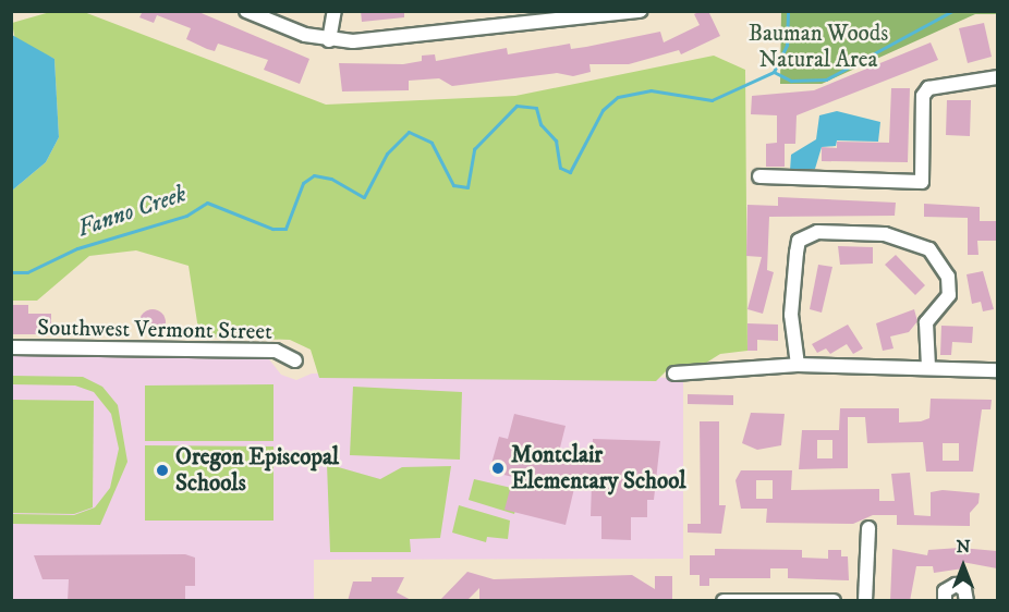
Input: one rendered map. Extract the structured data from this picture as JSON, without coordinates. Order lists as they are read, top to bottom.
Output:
{
  "streets": {
    "street": ["Southwest Vermont Street"]
  },
  "water": ["Fanno Creek"],
  "parks": ["Bauman Woods Natural Area"],
  "places": ["Montclair Elementary School", "Oregon Episcopal Schools"],
  "north": "top"
}
